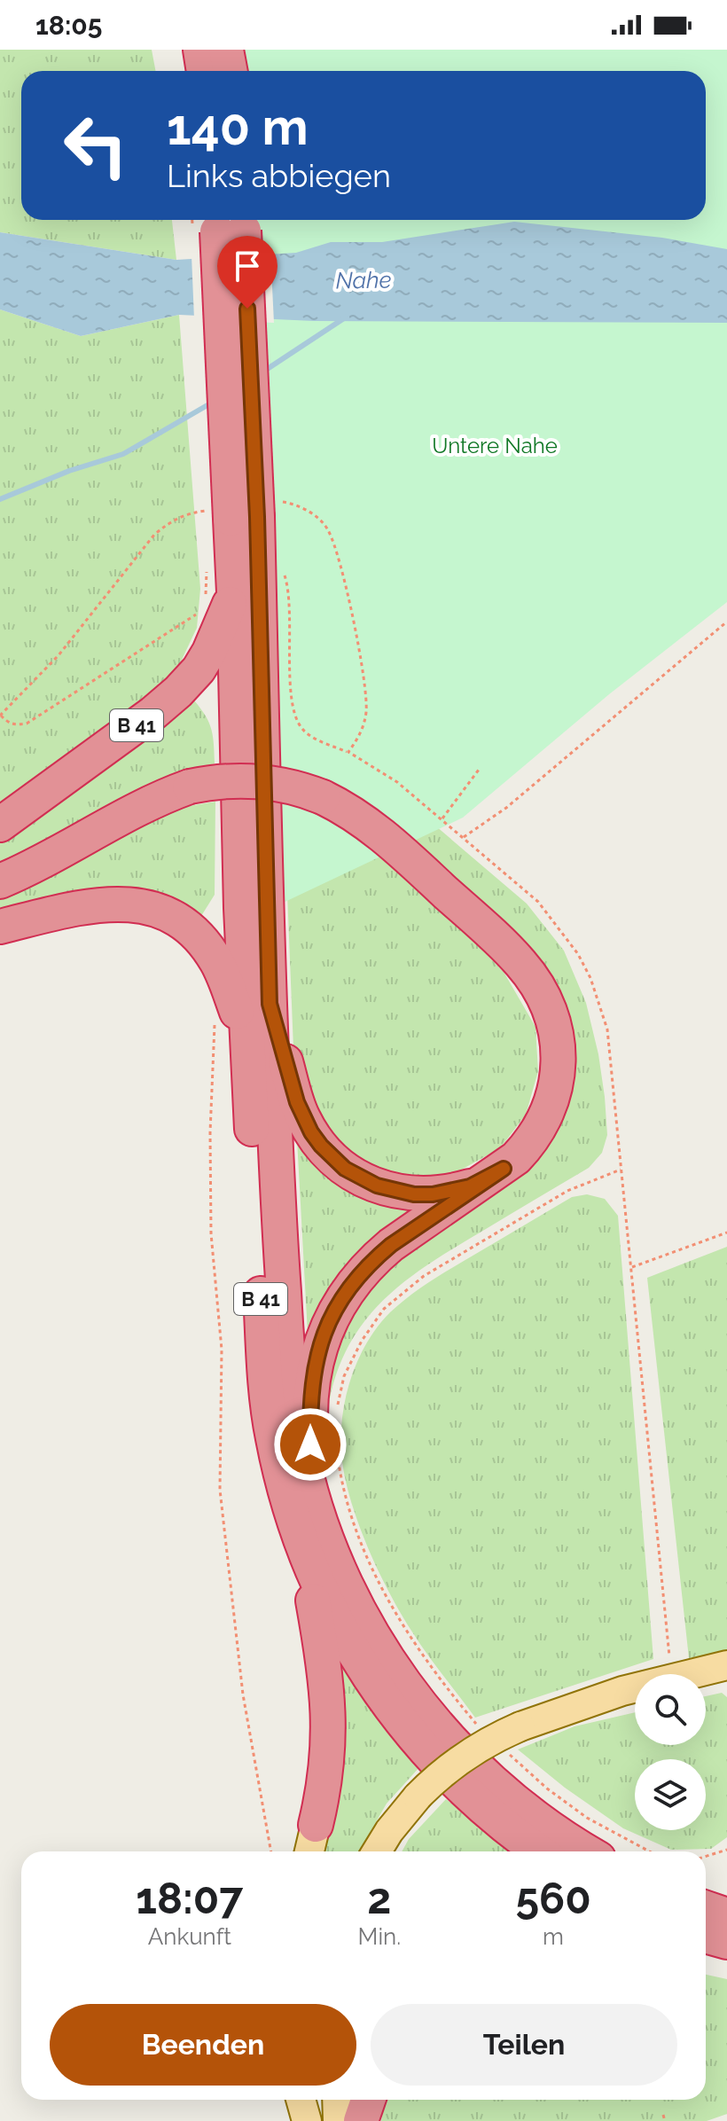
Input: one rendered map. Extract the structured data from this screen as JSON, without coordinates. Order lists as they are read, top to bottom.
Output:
{
  "streets": {
    "highway": ["B 41"]
  },
  "water": ["Nahe"],
  "parks": ["Untere Nahe"],
  "page": {
    "status": "18:05",
    "turn": ["140 m", "Links abbiegen"],
    "eta": [
      "18:07",
      "Ankunft",
      "2",
      "Min.",
      "560",
      "m"
    ],
    "buttons": ["Beenden", "Teilen"]
  }
}
